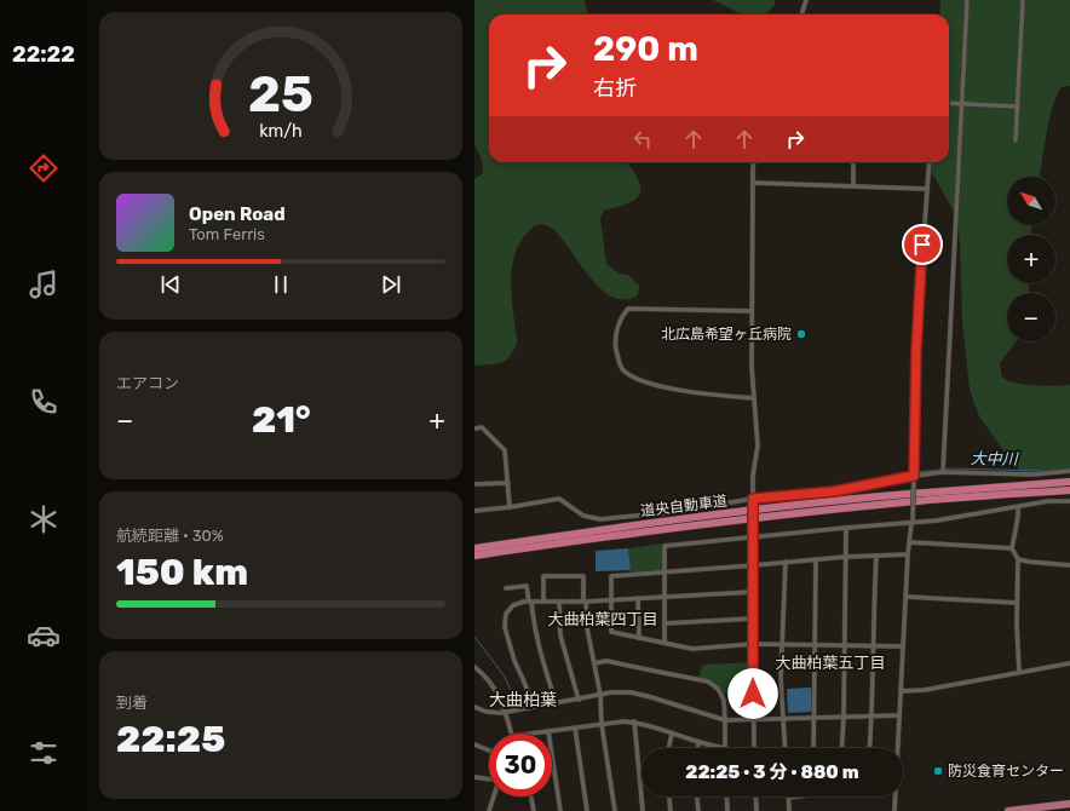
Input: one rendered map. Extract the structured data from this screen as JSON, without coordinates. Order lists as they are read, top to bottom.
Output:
{
  "streets": {
    "highway": ["道央自動車道"]
  },
  "districts": ["大曲柏葉四丁目", "大曲柏葉五丁目", "大曲柏葉"],
  "water": ["大中川"],
  "places": ["北広島希望ヶ丘病院", "防災食育センター"],
  "north": "top left",
  "page": {
    "tabs": "22:22",
    "turn": ["290 m", "右折"],
    "map_buttons": ["+", "−"],
    "song": ["Open Road", "Tom Ferris"],
    "tile": [
      "エアコン",
      ["航続距離 · 30%", "150 km"],
      ["到着", "22:25"]
    ],
    "heat": ["−", "21°", "+"],
    "limit": "30",
    "trip": "22:25 · 3 分 · 880 m",
    "gauge": ["25", "km/h"]
  }
}
